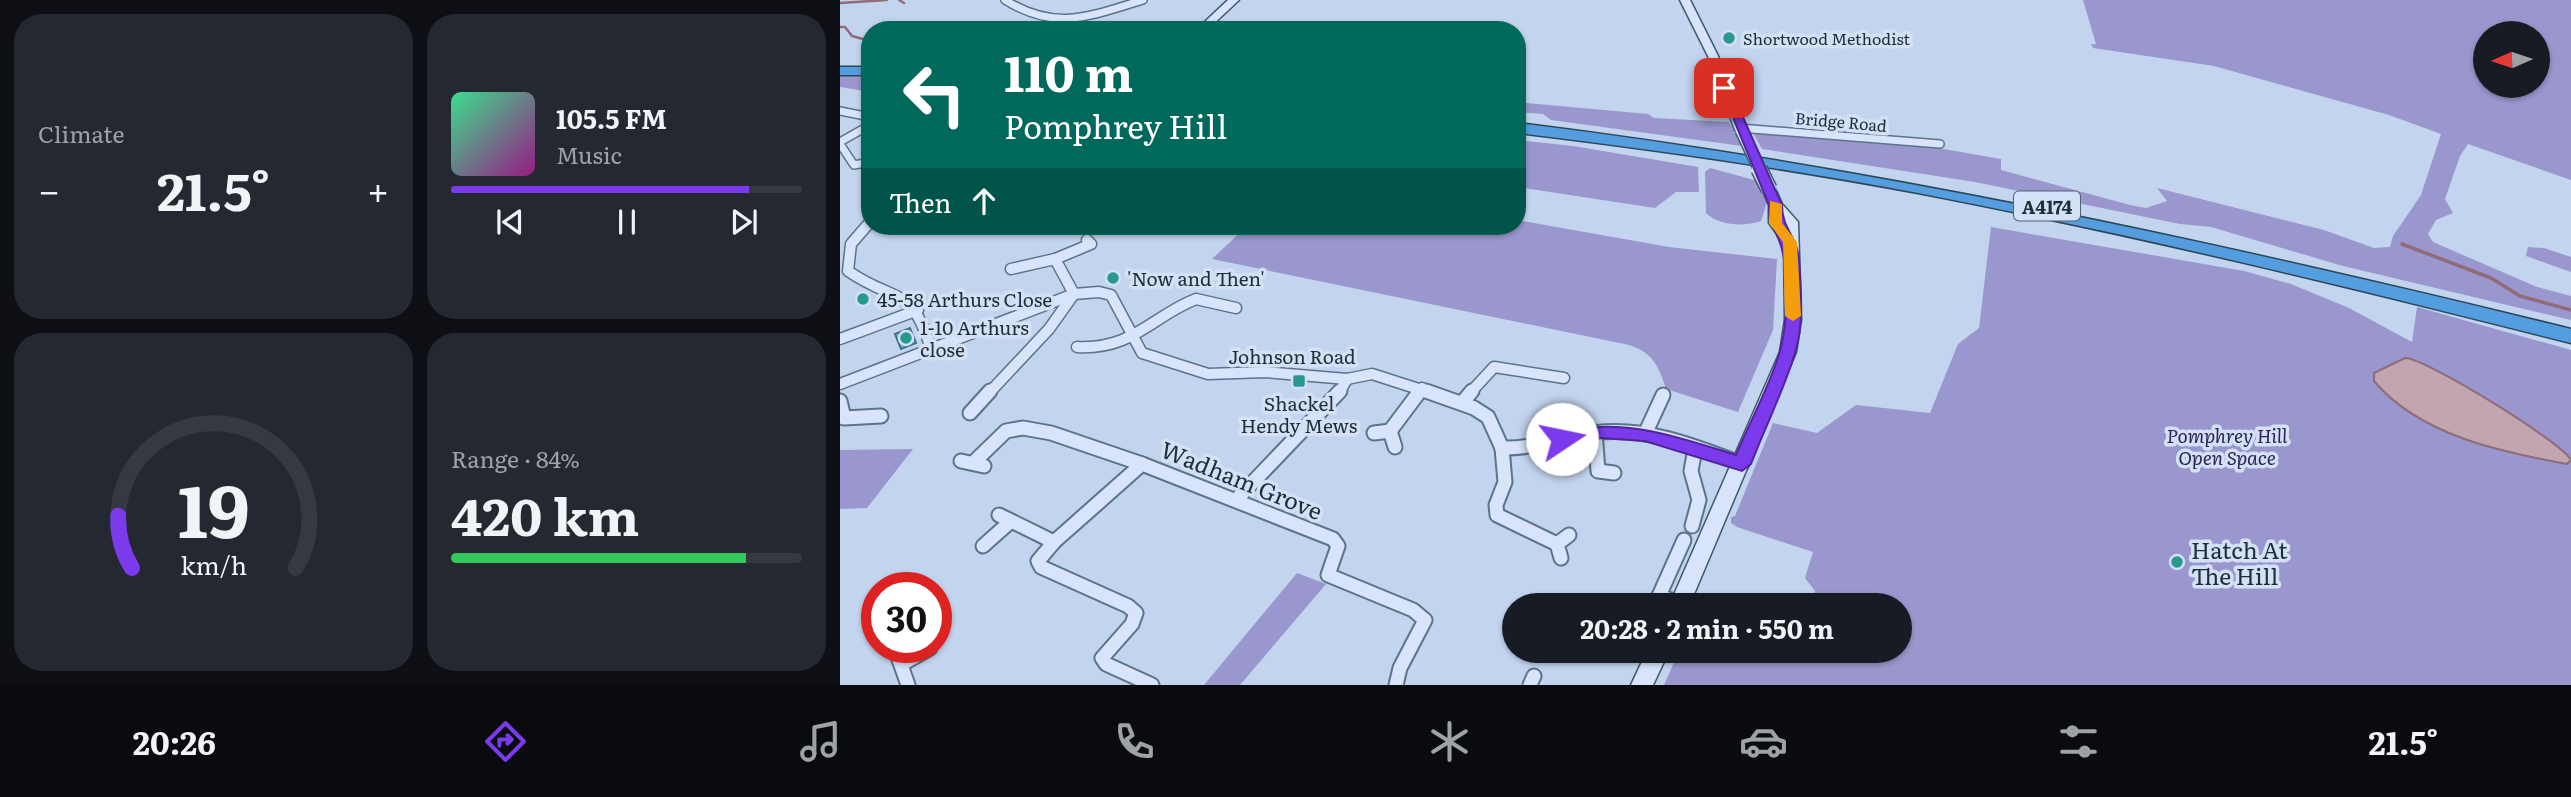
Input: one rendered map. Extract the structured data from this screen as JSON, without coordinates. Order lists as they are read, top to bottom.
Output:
{
  "streets": {
    "highway": ["A4174"],
    "street": ["Bridge Road", "Johnson Road", "Wadham Grove"]
  },
  "parks": ["Pomphrey Hill Open Space"],
  "places": {
    "other": [
      "Shortwood Methodist",
      "'Now and Then'",
      "45-58 Arthurs Close",
      "1-10 Arthurs close",
      "Hatch At The Hill"
    ],
    "transit": ["Shackel Hendy Mews"]
  },
  "north": "left",
  "page": {
    "tile": [
      "Climate",
      ["Range · 84%", "420 km"]
    ],
    "turn": ["110 m", "Pomphrey Hill"],
    "song": ["105.5 FM", "Music"],
    "heat": ["−", "21.5°", "+"],
    "then": "Then",
    "limit": "30",
    "trip": "20:28 · 2 min · 550 m",
    "tabs": ["20:26", "21.5°"],
    "gauge": ["19", "km/h"]
  }
}
